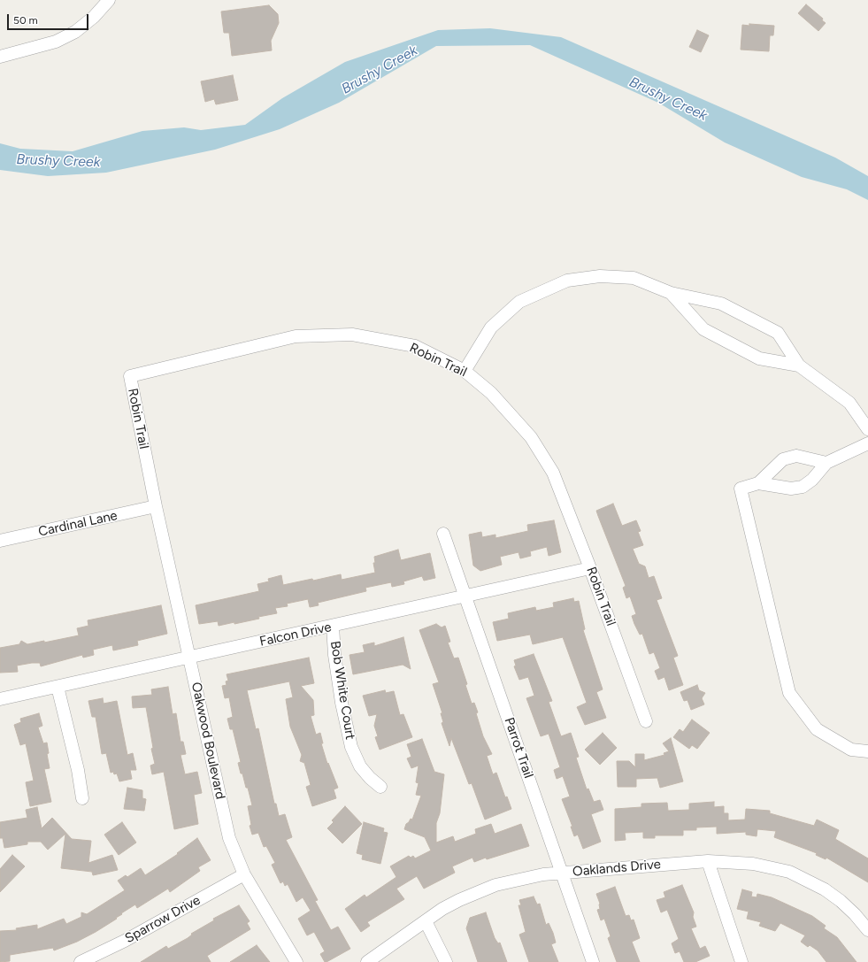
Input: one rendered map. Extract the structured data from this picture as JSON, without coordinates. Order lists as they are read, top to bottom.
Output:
{
  "streets": {
    "street": [
      "Robin Trail",
      "Cardinal Lane",
      "Falcon Drive",
      "Bob White Court",
      "Oakwood Boulevard",
      "Parrot Trail",
      "Oaklands Drive",
      "Sparrow Drive"
    ]
  },
  "crossings": [
    ["Robin Trail", "Cardinal Lane"],
    ["Robin Trail", "Falcon Drive"],
    ["Robin Trail", "Oakwood Boulevard"],
    ["Cardinal Lane", "Oakwood Boulevard"],
    ["Falcon Drive", "Bob White Court"],
    ["Falcon Drive", "Oakwood Boulevard"],
    ["Falcon Drive", "Parrot Trail"],
    ["Oakwood Boulevard", "Sparrow Drive"],
    ["Parrot Trail", "Oaklands Drive"]
  ],
  "water": ["Brushy Creek"],
  "scale_bar": "50 m"
}
